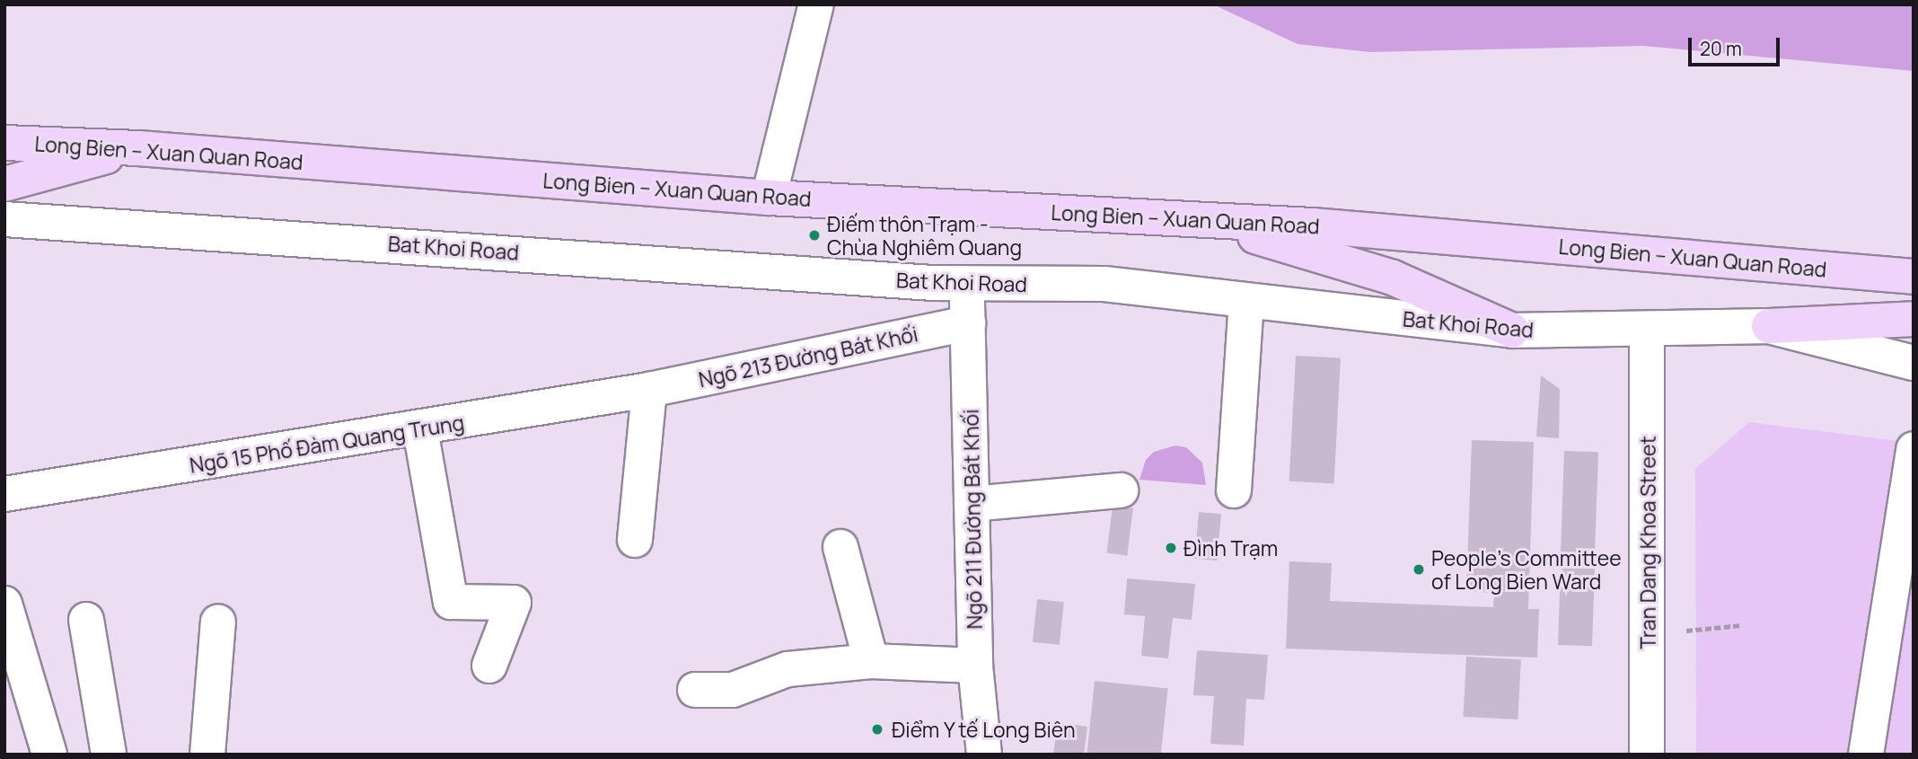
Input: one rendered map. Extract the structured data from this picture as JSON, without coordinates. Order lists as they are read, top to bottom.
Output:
{
  "streets": {
    "main road": ["Long Bien – Xuan Quan Road"],
    "street": [
      "Bat Khoi Road",
      "Ngõ 213 Đường Bát Khối",
      "Ngõ 15 Phố Đàm Quang Trung",
      "Ngõ 211 Đường Bát Khối",
      "Tran Dang Khoa Street"
    ]
  },
  "crossings": [
    ["Bat Khoi Road", "Ngõ 211 Đường Bát Khối"],
    ["Bat Khoi Road", "Tran Dang Khoa Street"],
    ["Ngõ 213 Đường Bát Khối", "Ngõ 15 Phố Đàm Quang Trung"],
    ["Ngõ 213 Đường Bát Khối", "Ngõ 211 Đường Bát Khối"]
  ],
  "places": [
    "Điếm thôn Trạm - Chùa Nghiêm Quang",
    "Đình Trạm",
    "People's Committee of Long Bien Ward",
    "Điểm Y tế Long Biên"
  ],
  "scale_bar": "20 m"
}
